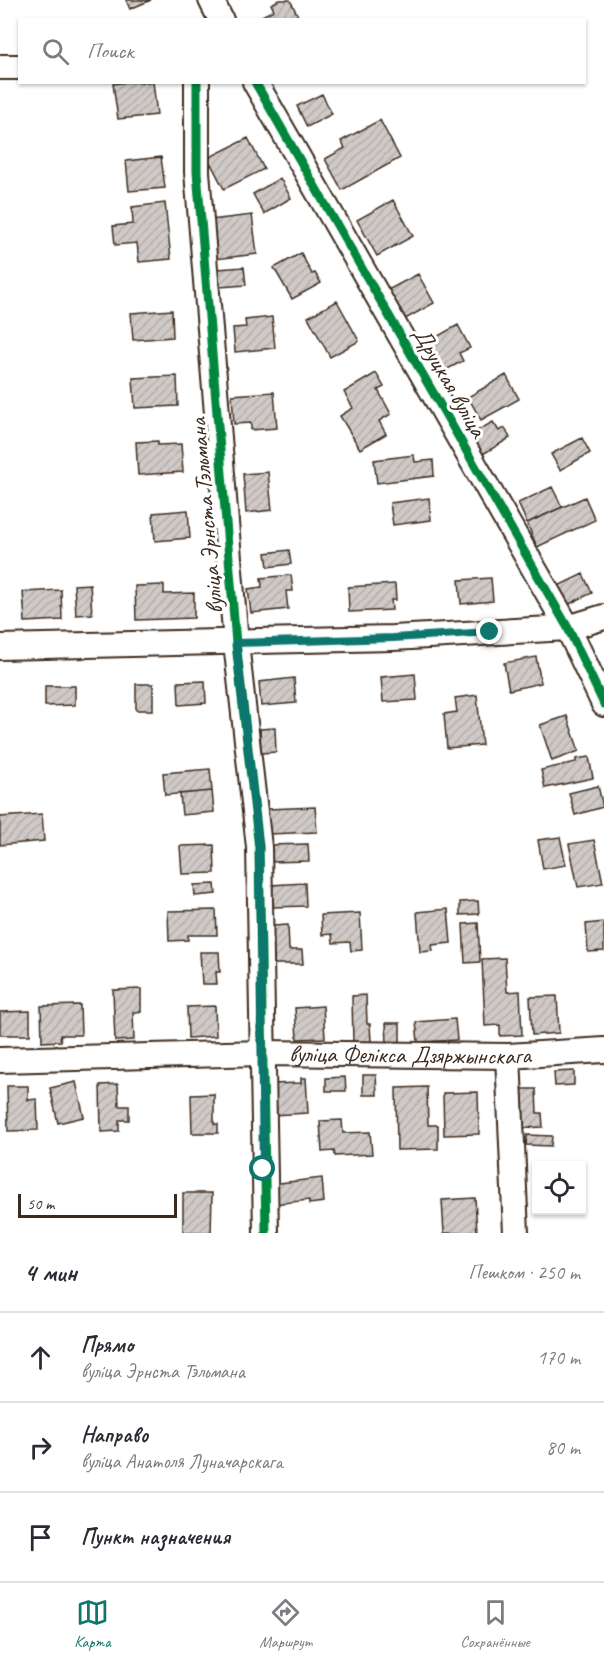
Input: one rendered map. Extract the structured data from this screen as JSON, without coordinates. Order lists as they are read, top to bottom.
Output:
{
  "streets": {
    "street": ["Друцкая вуліца", "вуліца Эрнста Тэльмана", "вуліца Фелікса Дзяржынскага"]
  },
  "crossings": [
    ["вуліца Эрнста Тэльмана", "вуліца Фелікса Дзяржынскага"]
  ],
  "scale_bar": "50 m",
  "page": {
    "search": "Поиск",
    "scale": "50 m",
    "heading": ["4 мин", "Пешком · 250 m"],
    "list": [
      ["Прямо", "вуліца Эрнста Тэльмана", "170 m"],
      ["Направо", "вуліца Анатоля Луначарскага", "80 m"],
      "Пункт назначения"
    ],
    "nav": ["Карта", "Маршрут", "Сохранённые"]
  }
}
